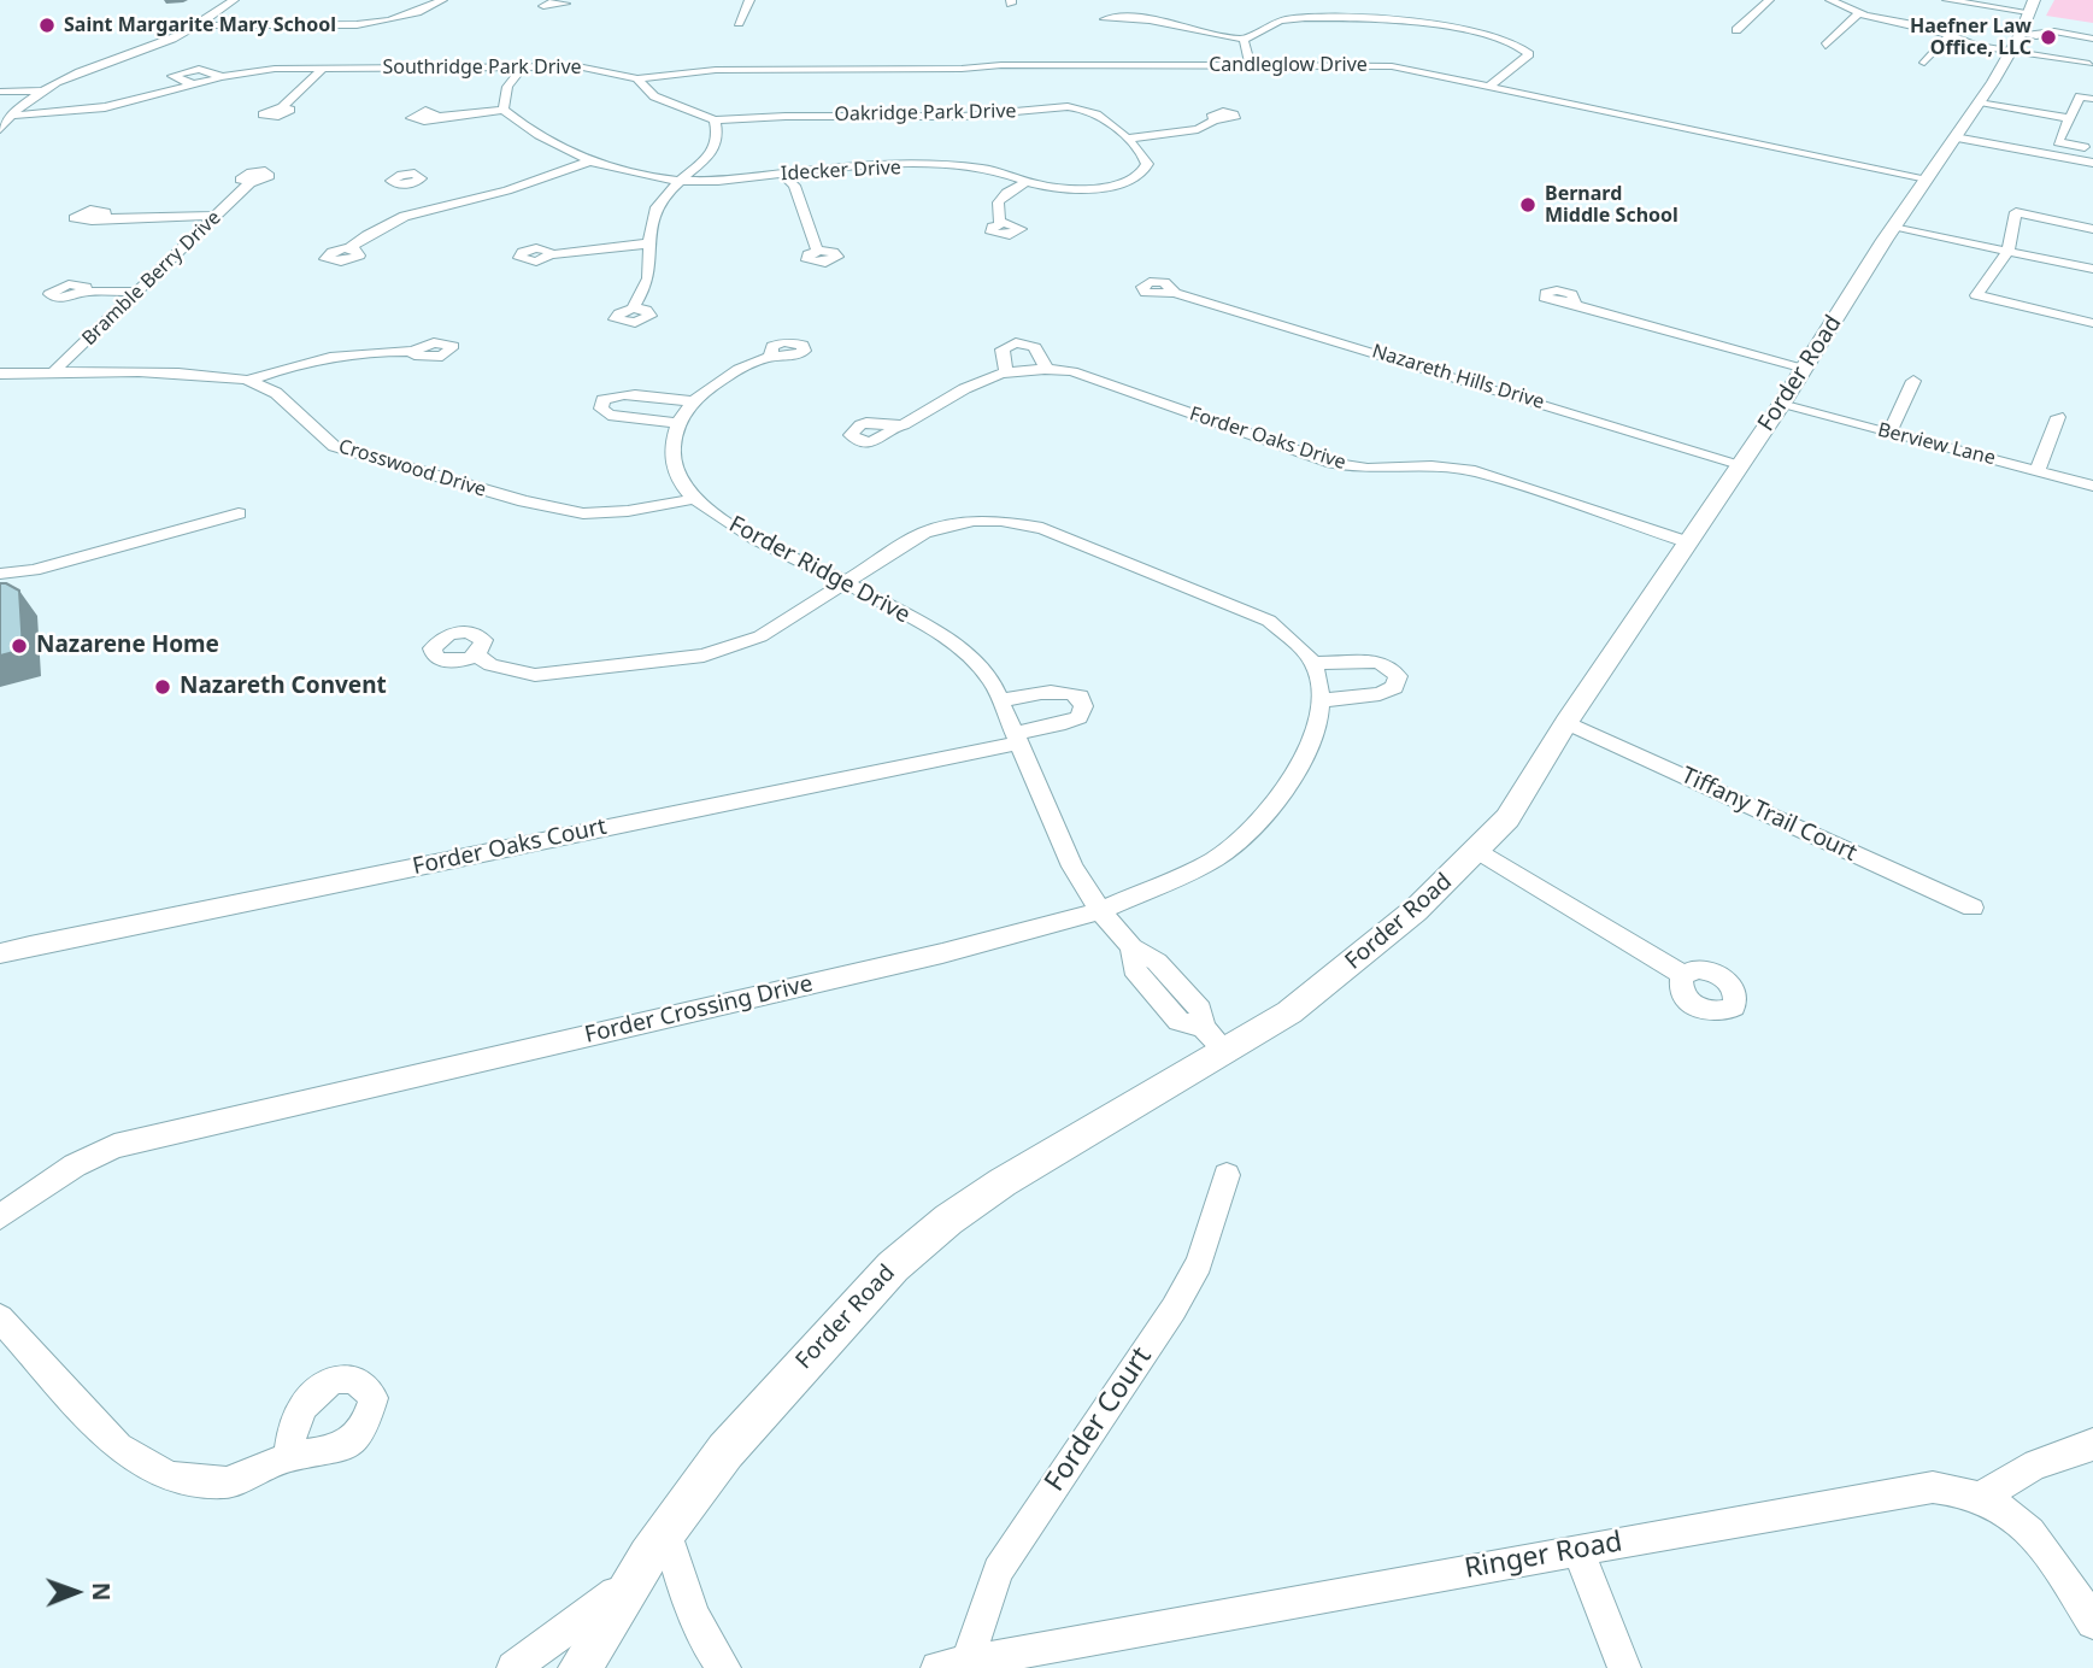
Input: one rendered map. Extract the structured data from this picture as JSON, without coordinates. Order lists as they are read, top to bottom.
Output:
{
  "streets": {
    "main road": ["Forder Road"],
    "street": [
      "Candleglow Drive",
      "Southridge Park Drive",
      "Oakridge Park Drive",
      "Idecker Drive",
      "Bramble Berry Drive",
      "Nazareth Hills Drive",
      "Forder Oaks Drive",
      "Berview Lane",
      "Crosswood Drive",
      "Forder Ridge Drive",
      "Tiffany Trail Court",
      "Forder Oaks Court",
      "Forder Crossing Drive",
      "Forder Court",
      "Ringer Road"
    ]
  },
  "crossings": [
    ["Candleglow Drive", "Southridge Park Drive"],
    ["Candleglow Drive", "Forder Road"],
    ["Southridge Park Drive", "Oakridge Park Drive"],
    ["Oakridge Park Drive", "Idecker Drive"],
    ["Bramble Berry Drive", "Crosswood Drive"],
    ["Forder Road", "Nazareth Hills Drive"],
    ["Forder Road", "Forder Oaks Drive"],
    ["Forder Road", "Berview Lane"],
    ["Forder Road", "Forder Ridge Drive"],
    ["Forder Road", "Tiffany Trail Court"],
    ["Crosswood Drive", "Forder Ridge Drive"],
    ["Forder Ridge Drive", "Forder Oaks Court"],
    ["Forder Ridge Drive", "Forder Crossing Drive"],
    ["Forder Court", "Ringer Road"]
  ],
  "places": [
    "Saint Margarite Mary School",
    "Haefner Law Office, LLC",
    "Bernard Middle School",
    "Nazarene Home",
    "Nazareth Convent"
  ],
  "north": "right"
}
